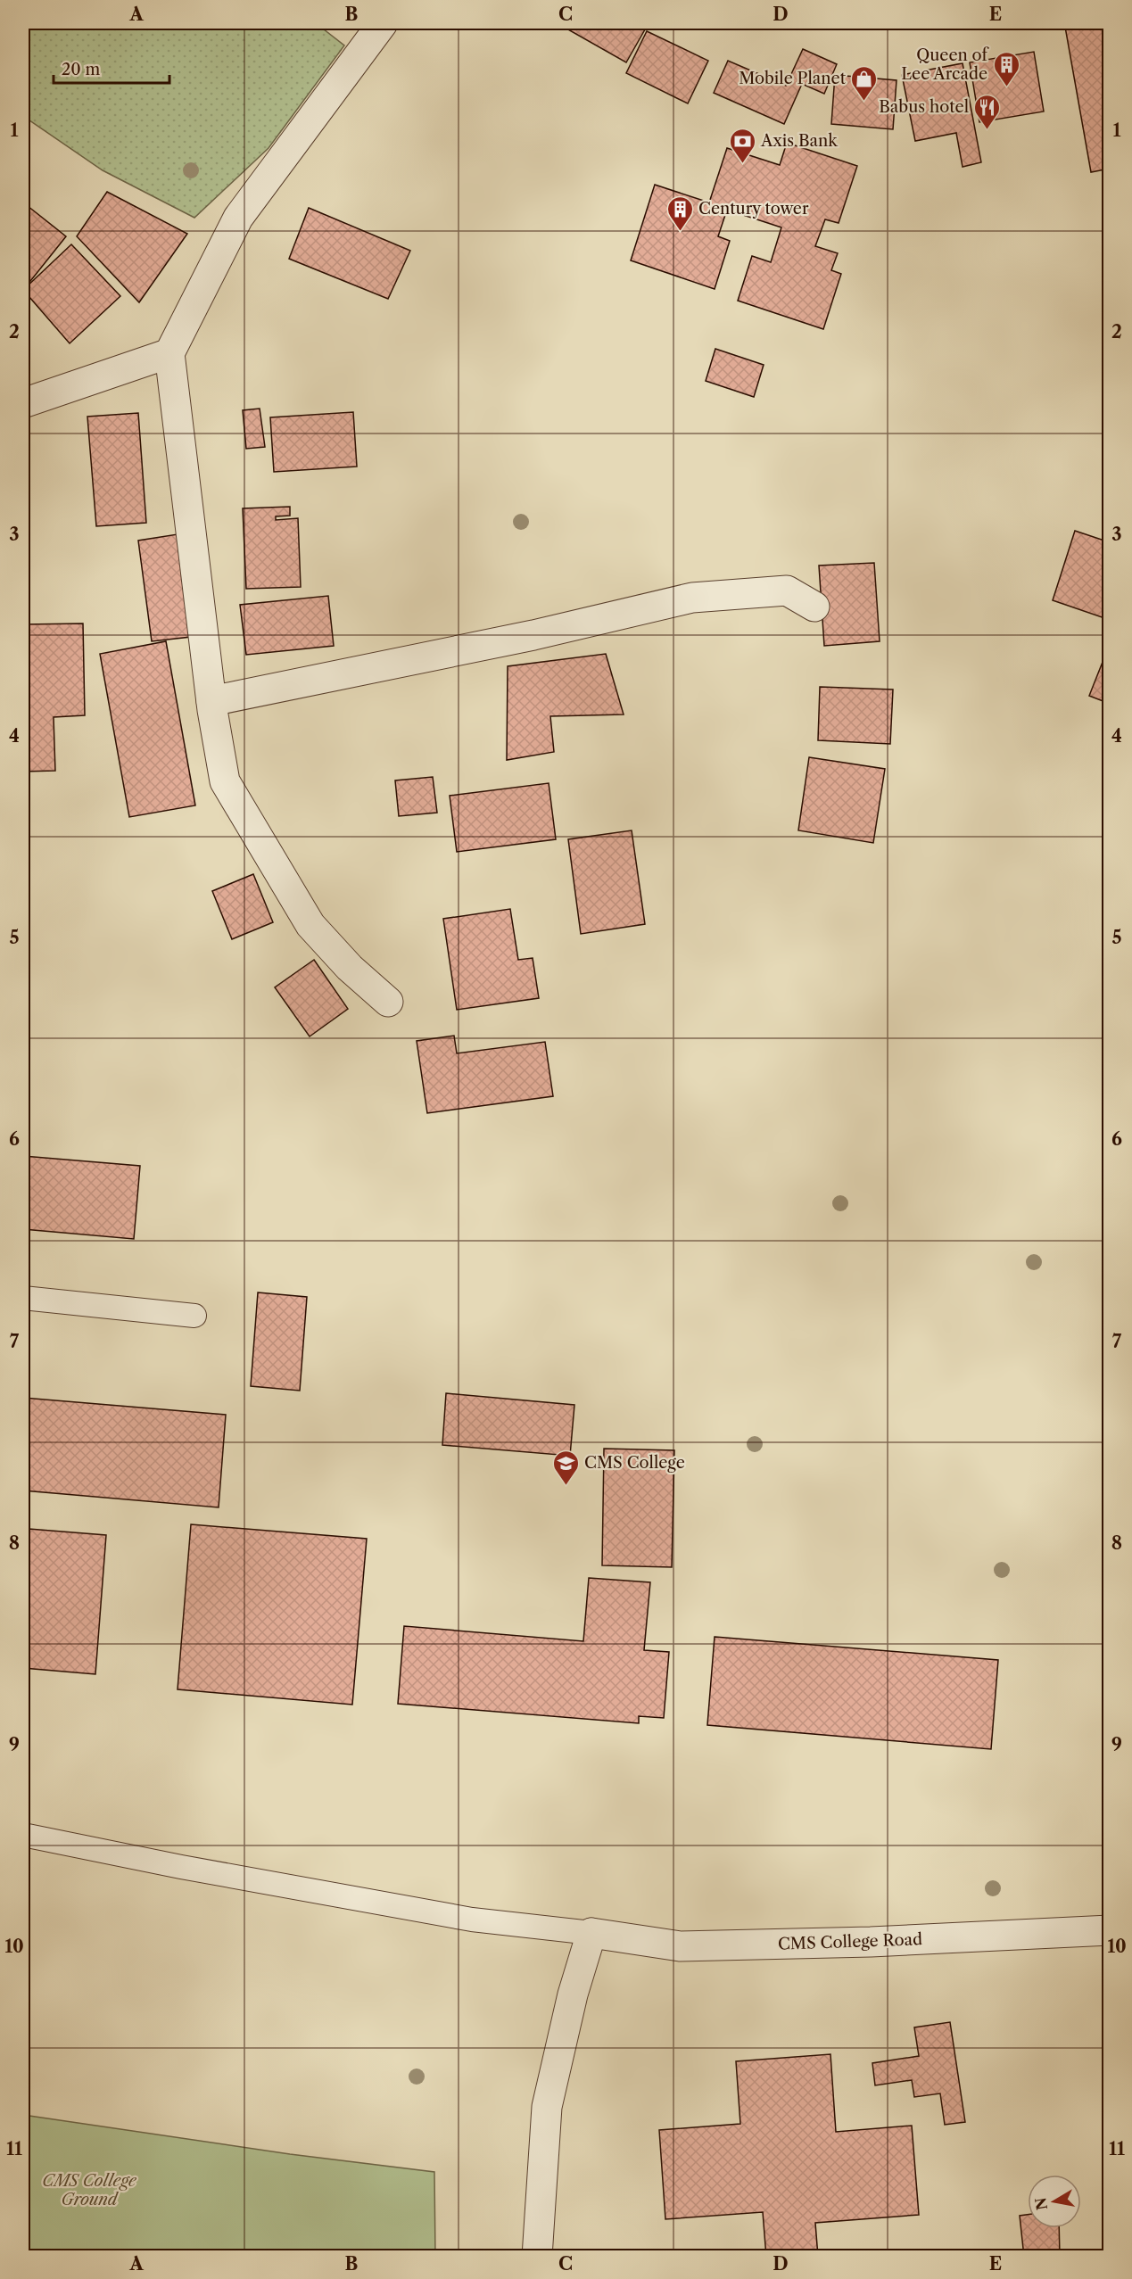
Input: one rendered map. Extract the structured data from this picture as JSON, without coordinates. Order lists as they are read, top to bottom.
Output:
{
  "streets": {
    "street": ["CMS College Road"]
  },
  "parks": ["CMS College Ground"],
  "places": {
    "building": ["Queen of Lee Arcade", "Century tower"],
    "shop": ["Mobile Planet"],
    "restaurant": ["Babus hotel"],
    "bank": ["Axis Bank"],
    "school or university": ["CMS College"]
  },
  "scale_bar": "20 m",
  "north": "left",
  "grid": {
    "columns": [
      "A",
      "B",
      "C",
      "D",
      "E"
    ],
    "rows": [
      "1",
      "2",
      "3",
      "4",
      "5",
      "6",
      "7",
      "8",
      "9",
      "10",
      "11"
    ]
  }
}
